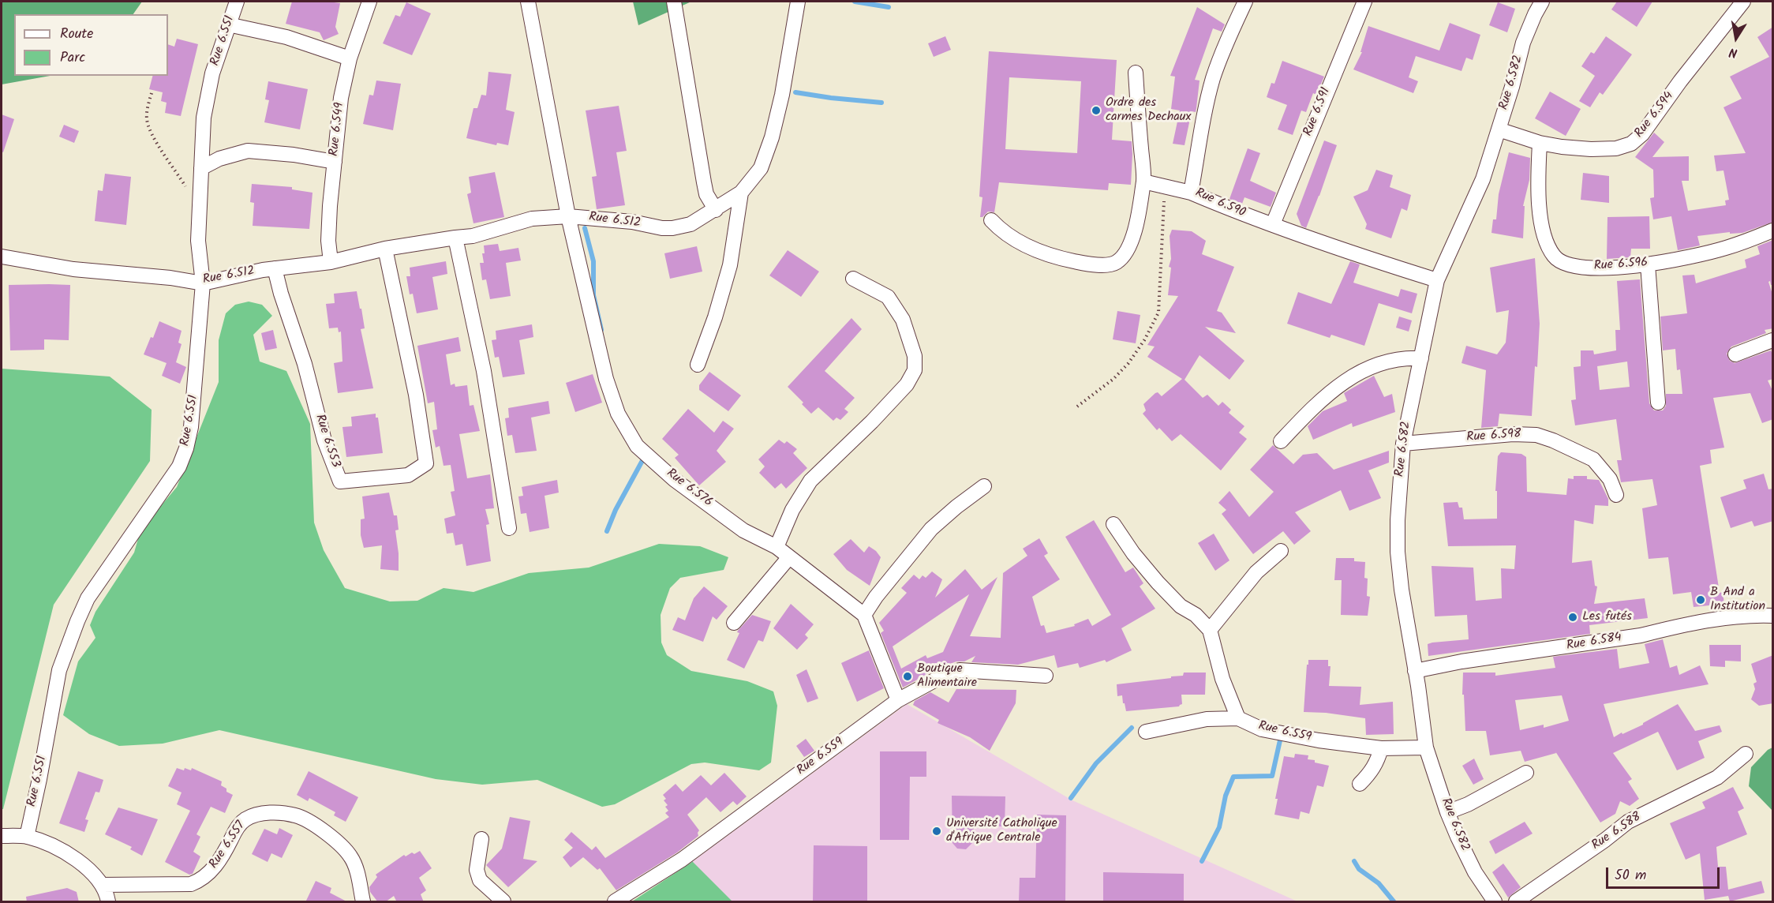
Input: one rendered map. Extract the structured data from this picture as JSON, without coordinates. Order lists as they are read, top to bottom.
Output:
{
  "streets": {
    "street": [
      "Rue 6.551",
      "Rue 6.582",
      "Rue 6.591",
      "Rue 6.594",
      "Rue 6.549",
      "Rue 6.590",
      "Rue 6.512",
      "Rue 6.596",
      "Rue 6.598",
      "Rue 6.553",
      "Rue 6.576",
      "Rue 6.584",
      "Rue 6.559",
      "Rue 6.588",
      "Rue 6.557"
    ]
  },
  "crossings": [
    ["Rue 6.551", "Rue 6.512"],
    ["Rue 6.582", "Rue 6.594"],
    ["Rue 6.582", "Rue 6.590"],
    ["Rue 6.582", "Rue 6.598"],
    ["Rue 6.582", "Rue 6.584"],
    ["Rue 6.582", "Rue 6.559"],
    ["Rue 6.591", "Rue 6.590"],
    ["Rue 6.594", "Rue 6.596"],
    ["Rue 6.549", "Rue 6.512"],
    ["Rue 6.512", "Rue 6.553"],
    ["Rue 6.512", "Rue 6.576"]
  ],
  "places": [
    "Ordre des carmes Dechaux",
    "B And a Institution",
    "Les futés",
    "Boutique Alimentaire",
    "Université Catholique d'Afrique Centrale"
  ],
  "legend": ["Route", "Parc"],
  "scale_bar": "50 m",
  "north": "bottom"
}
